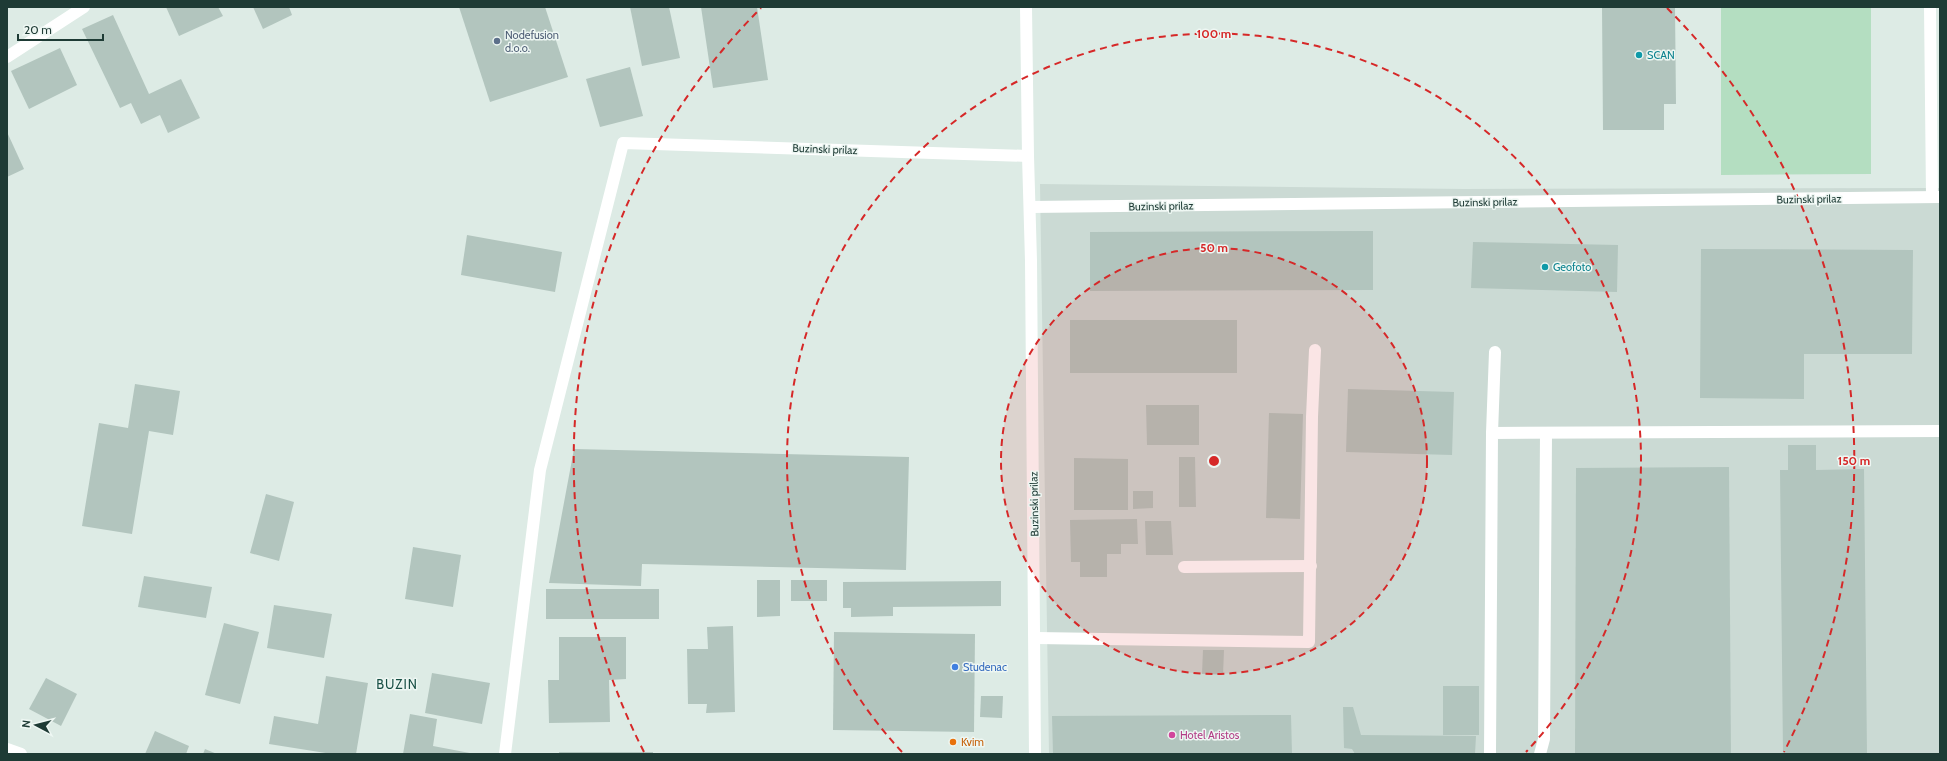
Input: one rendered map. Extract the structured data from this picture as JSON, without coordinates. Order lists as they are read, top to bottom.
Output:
{
  "streets": {
    "street": ["Buzinski prilaz"]
  },
  "districts": ["BUZIN"],
  "places": [
    "Nodefusion d.o.o.",
    "SCAN",
    "Geofoto",
    "Studenac",
    "Hotel Aristos",
    "Kvim"
  ],
  "scale_bar": "20 m",
  "north": "left",
  "rings": ["100 m", "50 m", "150 m"]
}
